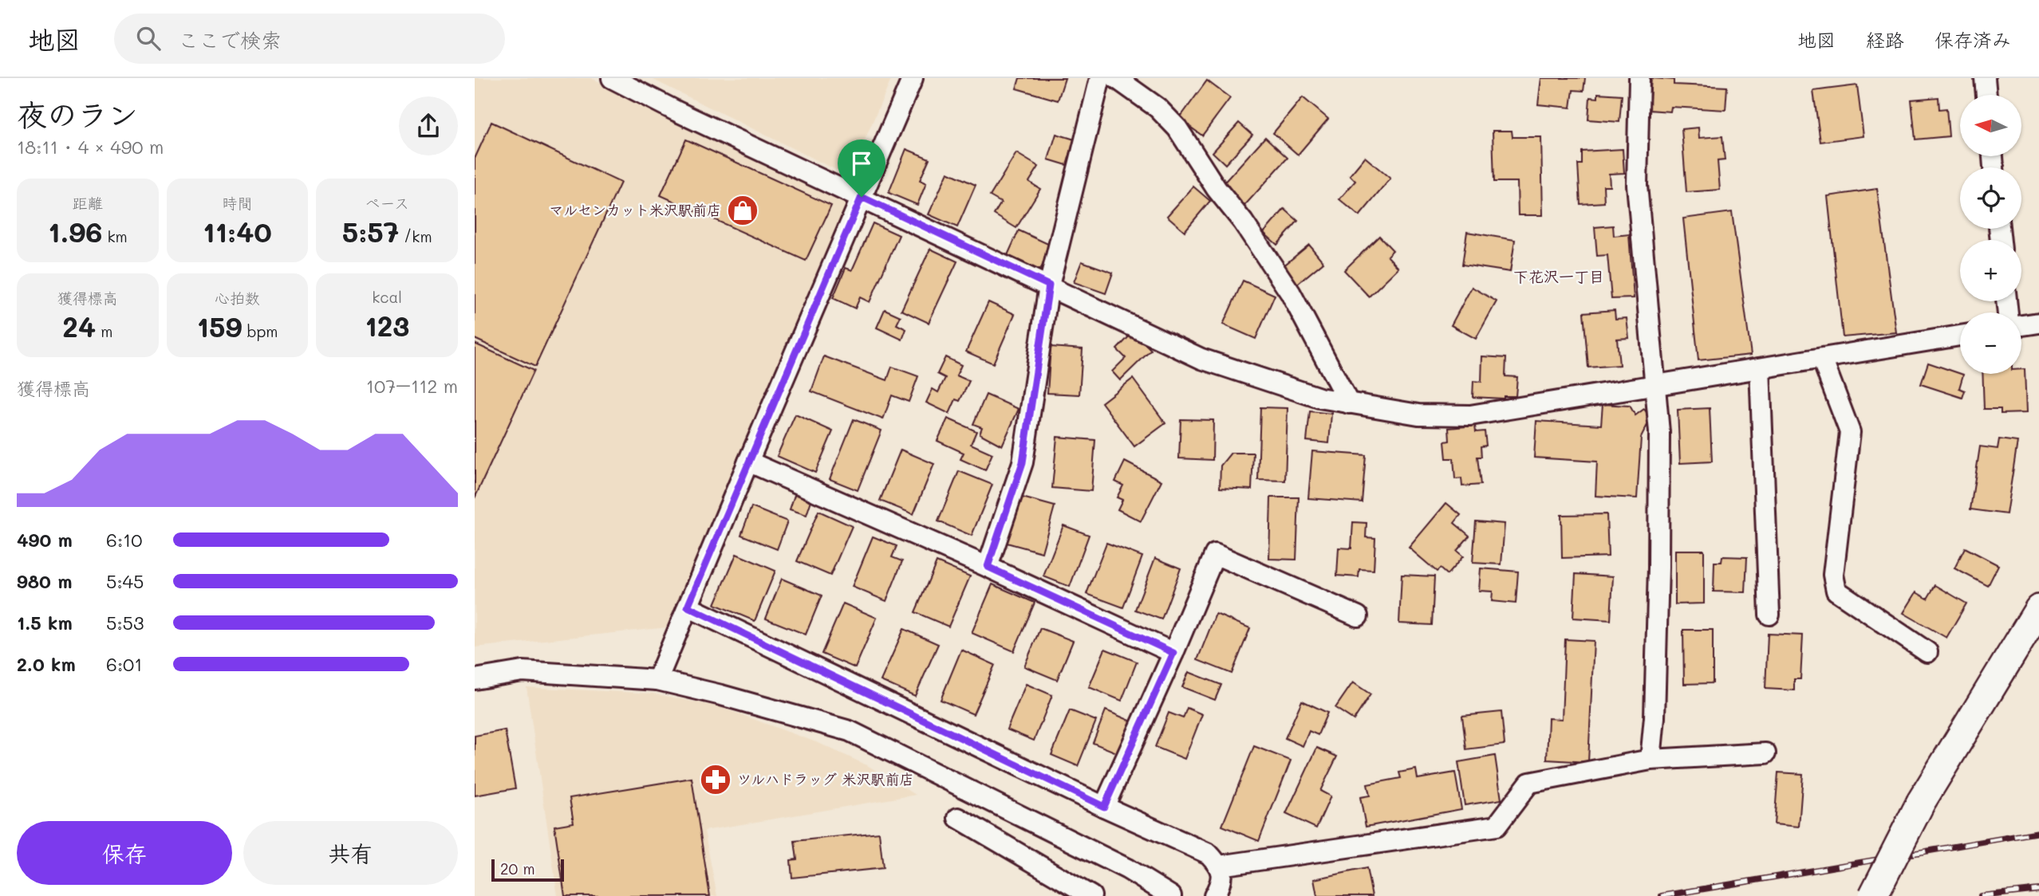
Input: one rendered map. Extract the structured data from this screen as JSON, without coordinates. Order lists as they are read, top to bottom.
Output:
{
  "districts": ["下花沢一丁目"],
  "places": {
    "shop": ["マルセンカット米沢駅前店"],
    "pharmacy": ["ツルハドラッグ 米沢駅前店"]
  },
  "scale_bar": "20 m",
  "north": "left",
  "page": {
    "header": "地図",
    "search": "ここで検索",
    "nav": ["地図", "経路", "保存済み"],
    "heading": ["夜のラン", "18:11 · 4 × 490 m"],
    "map_buttons": ["+", "−"],
    "stats": [
      ["距離", "1.96 km"],
      ["時間", "11:40"],
      ["ペース", "5:57 /km"],
      ["獲得標高", "24 m"],
      ["心拍数", "159 bpm"],
      ["kcal", "123"]
    ],
    "chart": ["獲得標高", "107–112 m"],
    "list": [
      {
        "name": "490 m",
        "note": "6:10"
      },
      {
        "name": "980 m",
        "note": "5:45"
      },
      {
        "name": "1.5 km",
        "note": "5:53"
      },
      {
        "name": "2.0 km",
        "note": "6:01"
      }
    ],
    "buttons": ["保存", "共有"],
    "scale": "20 m"
  }
}
